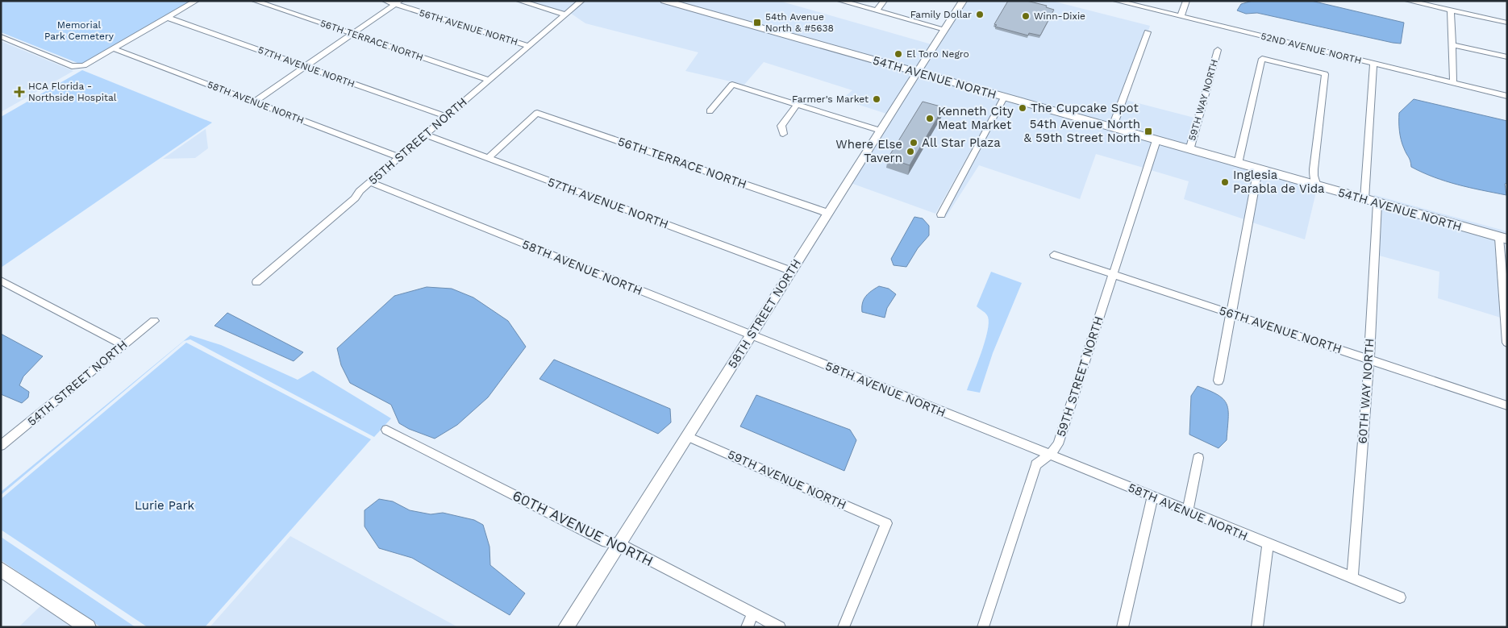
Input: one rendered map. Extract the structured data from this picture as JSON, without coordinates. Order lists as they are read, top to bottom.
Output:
{
  "streets": {
    "main road": ["54TH AVENUE NORTH"],
    "street": [
      "56TH AVENUE NORTH",
      "56TH TERRACE NORTH",
      "52ND AVENUE NORTH",
      "57TH AVENUE NORTH",
      "59TH WAY NORTH",
      "58TH AVENUE NORTH",
      "55TH STREET NORTH",
      "58TH STREET NORTH",
      "59TH STREET NORTH",
      "54TH STREET NORTH",
      "60TH WAY NORTH",
      "59TH AVENUE NORTH",
      "60TH AVENUE NORTH"
    ]
  },
  "crossings": [
    ["56TH AVENUE NORTH", "55TH STREET NORTH"],
    ["56TH AVENUE NORTH", "59TH STREET NORTH"],
    ["56TH AVENUE NORTH", "60TH WAY NORTH"],
    ["56TH TERRACE NORTH", "57TH AVENUE NORTH"],
    ["56TH TERRACE NORTH", "55TH STREET NORTH"],
    ["56TH TERRACE NORTH", "58TH STREET NORTH"],
    ["57TH AVENUE NORTH", "55TH STREET NORTH"],
    ["57TH AVENUE NORTH", "58TH STREET NORTH"],
    ["54TH AVENUE NORTH", "59TH WAY NORTH"],
    ["54TH AVENUE NORTH", "58TH STREET NORTH"],
    ["54TH AVENUE NORTH", "59TH STREET NORTH"],
    ["54TH AVENUE NORTH", "60TH WAY NORTH"],
    ["58TH AVENUE NORTH", "55TH STREET NORTH"],
    ["58TH AVENUE NORTH", "58TH STREET NORTH"],
    ["58TH AVENUE NORTH", "59TH STREET NORTH"],
    ["58TH AVENUE NORTH", "60TH WAY NORTH"],
    ["58TH STREET NORTH", "59TH AVENUE NORTH"],
    ["58TH STREET NORTH", "60TH AVENUE NORTH"]
  ],
  "parks": ["Memorial Park Cemetery", "Lurie Park"],
  "places": {
    "other": [
      "Family Dollar",
      "Winn-Dixie",
      "El Toro Negro",
      "Farmer's Market",
      "The Cupcake Spot",
      "Kenneth City Meat Market",
      "All Star Plaza",
      "Where Else Tavern",
      "Inglesia Parabla de Vida"
    ],
    "transit": ["54th Avenue North & #5638", "54th Avenue North & 59th Street North"],
    "health": ["HCA Florida - Northside Hospital"]
  }
}
